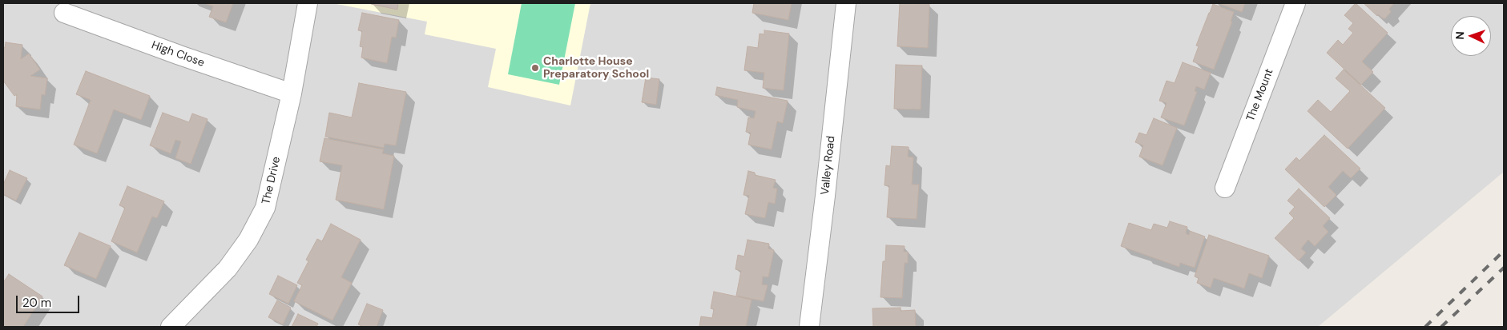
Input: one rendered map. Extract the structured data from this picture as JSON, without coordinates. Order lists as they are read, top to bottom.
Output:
{
  "streets": {
    "street": [
      "High Close",
      "The Mount",
      "Valley Road",
      "The Drive"
    ]
  },
  "crossings": [
    ["High Close", "The Drive"]
  ],
  "places": ["Charlotte House Preparatory School"],
  "scale_bar": "20 m",
  "north": "left"
}
